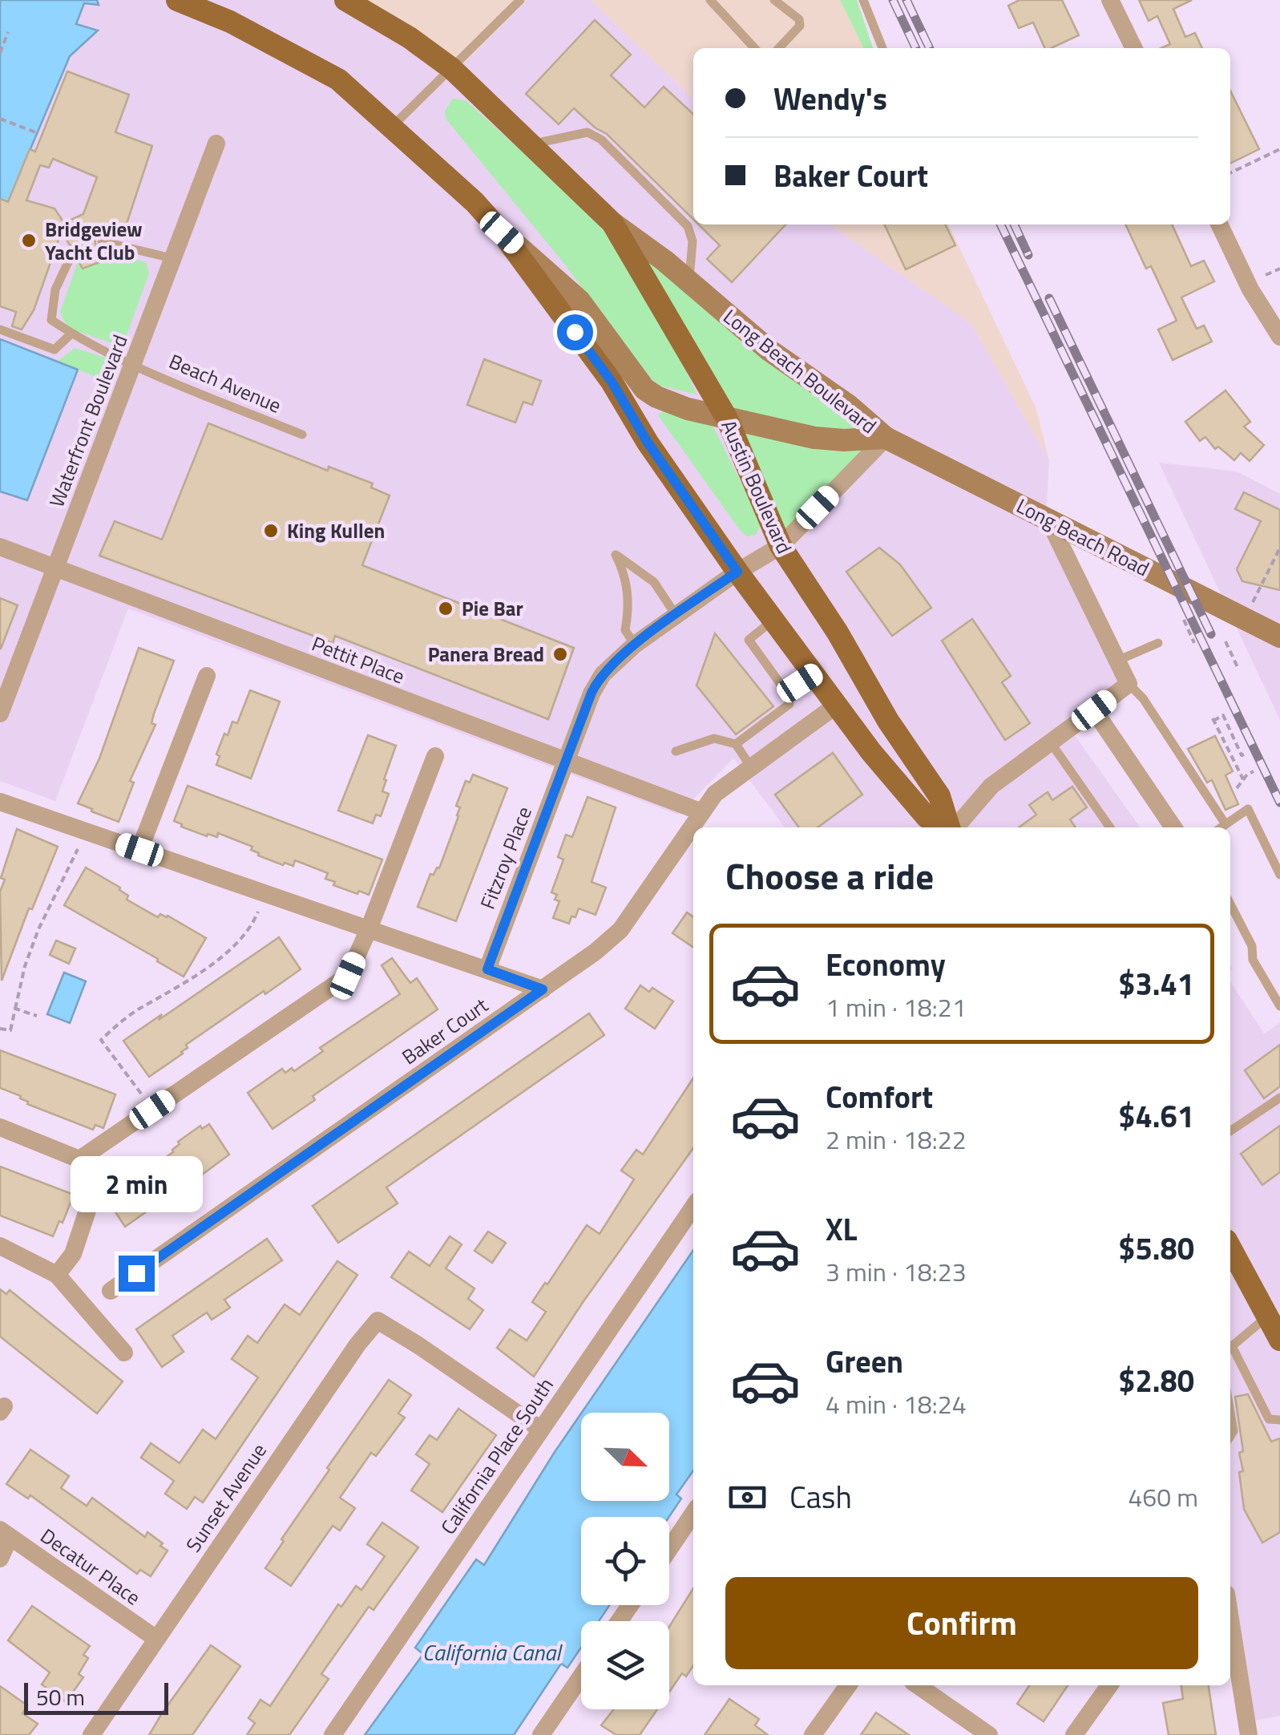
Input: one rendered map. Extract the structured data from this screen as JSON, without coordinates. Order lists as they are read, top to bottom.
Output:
{
  "streets": {
    "main road": ["Long Beach Boulevard", "Austin Boulevard", "Long Beach Road"],
    "street": [
      "Waterfront Boulevard",
      "Pettit Place",
      "Fitzroy Place",
      "Baker Court",
      "California Place South",
      "Sunset Avenue",
      "Decatur Place"
    ],
    "lane": ["Beach Avenue"]
  },
  "crossings": [
    ["Long Beach Boulevard", "Austin Boulevard"],
    ["Long Beach Boulevard", "Long Beach Road"],
    ["Long Beach Boulevard", "Fitzroy Place"],
    ["Beach Avenue", "Waterfront Boulevard"],
    ["Waterfront Boulevard", "Pettit Place"],
    ["Austin Boulevard", "Fitzroy Place"],
    ["Long Beach Road", "Fitzroy Place"],
    ["Pettit Place", "Fitzroy Place"],
    ["Pettit Place", "Baker Court"],
    ["California Place South", "Sunset Avenue"],
    ["Sunset Avenue", "Decatur Place"]
  ],
  "water": ["California Canal"],
  "places": [
    "Bridgeview Yacht Club",
    "King Kullen",
    "Pie Bar",
    "Panera Bread"
  ],
  "scale_bar": "50 m",
  "north": "bottom right",
  "page": {
    "banner": ["Wendy's", "Baker Court"],
    "heading": "Choose a ride",
    "list": [
      {
        "name": "Economy",
        "note": "1 min · 18:21",
        "value": "$3.41"
      },
      {
        "name": "Comfort",
        "note": "2 min · 18:22",
        "value": "$4.61"
      },
      {
        "name": "XL",
        "note": "3 min · 18:23",
        "value": "$5.80"
      },
      {
        "name": "Green",
        "note": "4 min · 18:24",
        "value": "$2.80"
      }
    ],
    "bubble": "2 min",
    "pay": ["Cash", "460 m"],
    "buttons": "Confirm",
    "scale": "50 m"
  }
}
